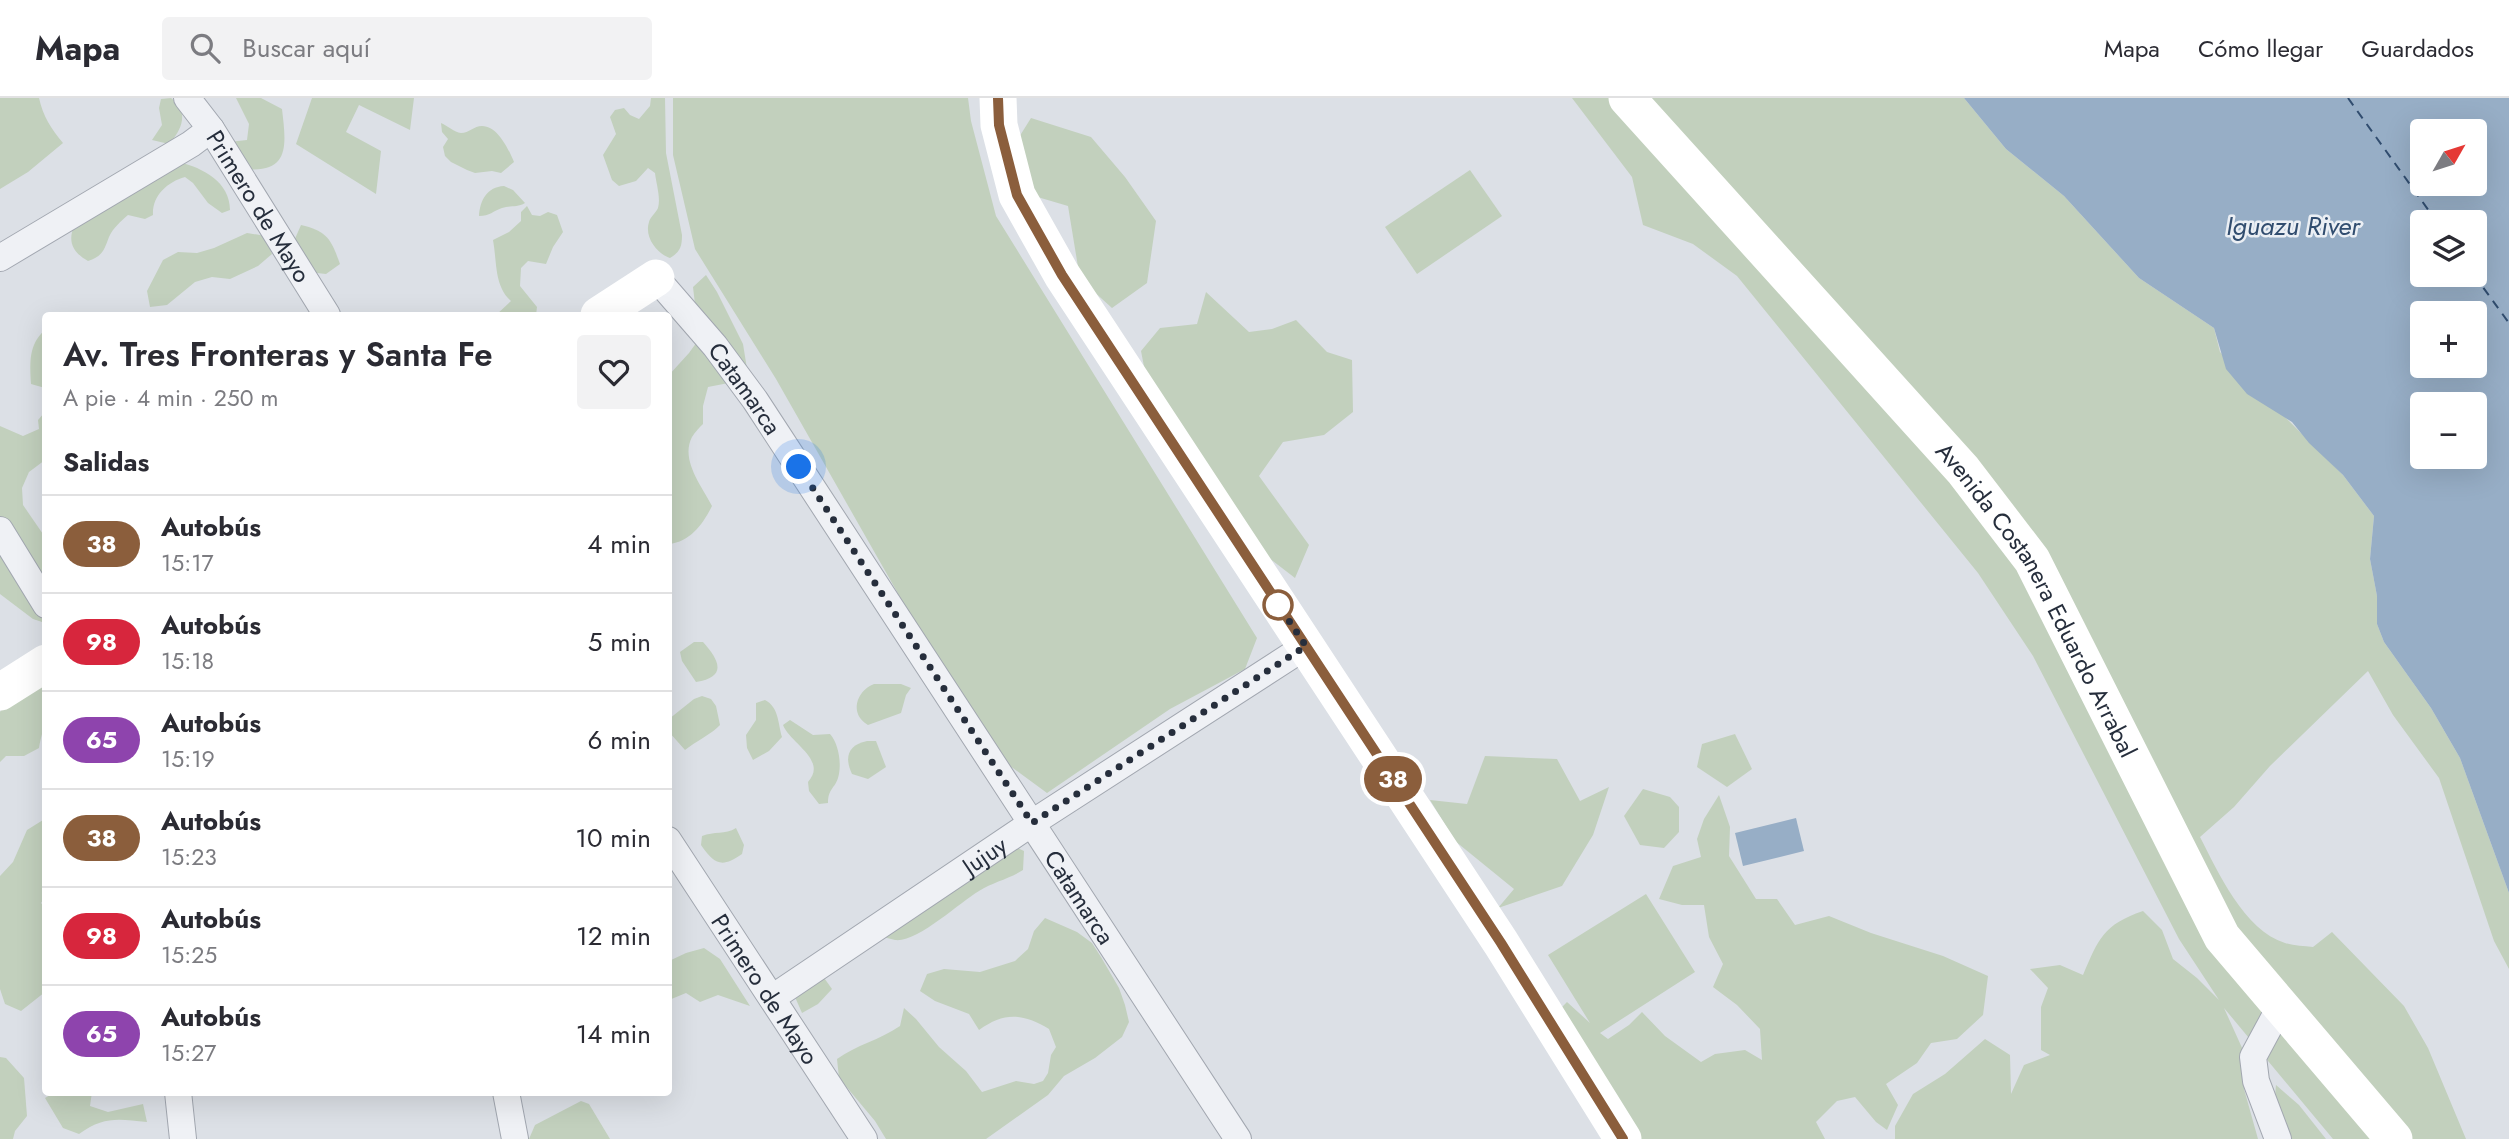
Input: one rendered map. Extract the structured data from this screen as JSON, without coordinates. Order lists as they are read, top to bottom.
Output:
{
  "streets": {
    "main road": ["Avenida Costanera Eduardo Arrabal"],
    "street": ["Primero de Mayo", "Catamarca", "Jujuy"]
  },
  "crossings": [
    ["Primero de Mayo", "Jujuy"],
    ["Catamarca", "Jujuy"]
  ],
  "water": ["Iguazu River"],
  "lines": ["bus line 38"],
  "north": "top right",
  "page": {
    "header": "Mapa",
    "search": "Buscar aquí",
    "nav": ["Mapa", "Cómo llegar", "Guardados"],
    "on_map": "38",
    "map_buttons": ["+", "−"],
    "heading": [
      ["Av. Tres Fronteras y Santa Fe", "A pie · 4 min · 250 m"],
      "Salidas"
    ],
    "list": [
      {
        "mark": "38",
        "name": "Autobús",
        "note": "15:17",
        "value": "4 min"
      },
      {
        "mark": "98",
        "name": "Autobús",
        "note": "15:18",
        "value": "5 min"
      },
      {
        "mark": "65",
        "name": "Autobús",
        "note": "15:19",
        "value": "6 min"
      },
      {
        "mark": "38",
        "name": "Autobús",
        "note": "15:23",
        "value": "10 min"
      },
      {
        "mark": "98",
        "name": "Autobús",
        "note": "15:25",
        "value": "12 min"
      },
      {
        "mark": "65",
        "name": "Autobús",
        "note": "15:27",
        "value": "14 min"
      }
    ]
  }
}
